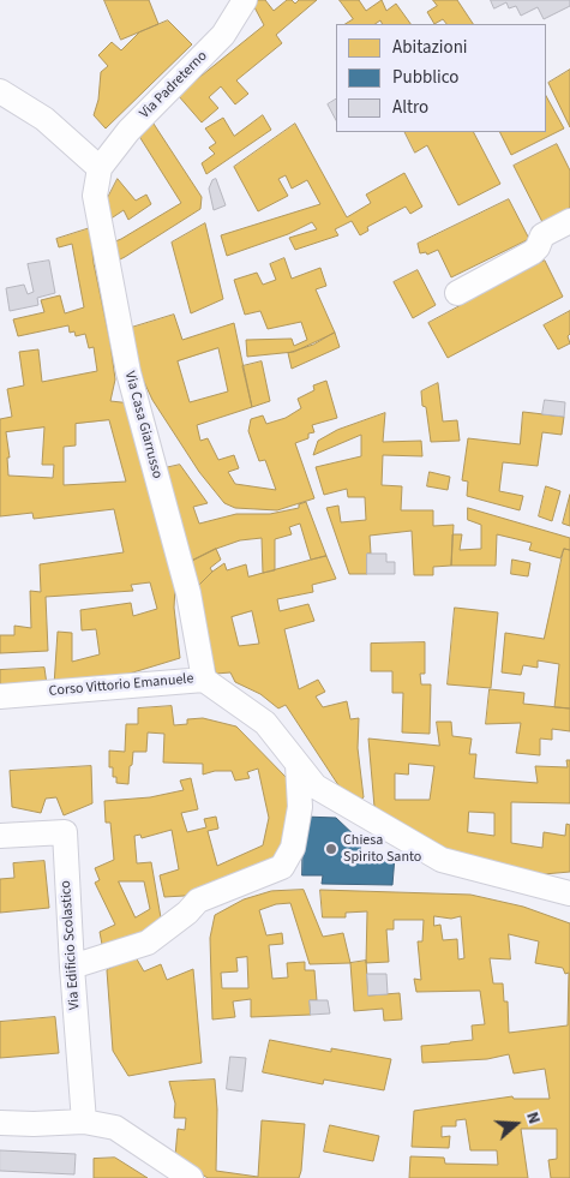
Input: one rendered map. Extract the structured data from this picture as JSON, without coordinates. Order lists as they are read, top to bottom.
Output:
{
  "streets": {
    "street": [
      "Via Padreterno",
      "Via Casa Giarrusso",
      "Corso Vittorio Emanuele",
      "Via Edificio Scolastico"
    ]
  },
  "crossings": [
    ["Via Padreterno", "Via Casa Giarrusso"],
    ["Via Casa Giarrusso", "Corso Vittorio Emanuele"]
  ],
  "places": ["Chiesa Spirito Santo"],
  "legend": ["Abitazioni", "Pubblico", "Altro"],
  "north": "right"
}
